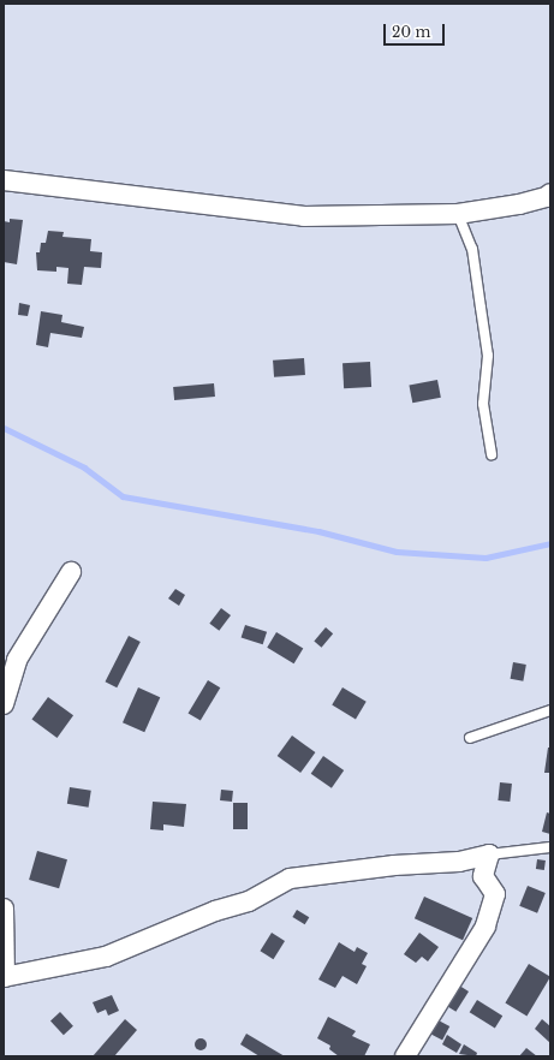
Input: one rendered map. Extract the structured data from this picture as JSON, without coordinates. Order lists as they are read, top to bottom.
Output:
{
  "scale_bar": "20 m"
}
